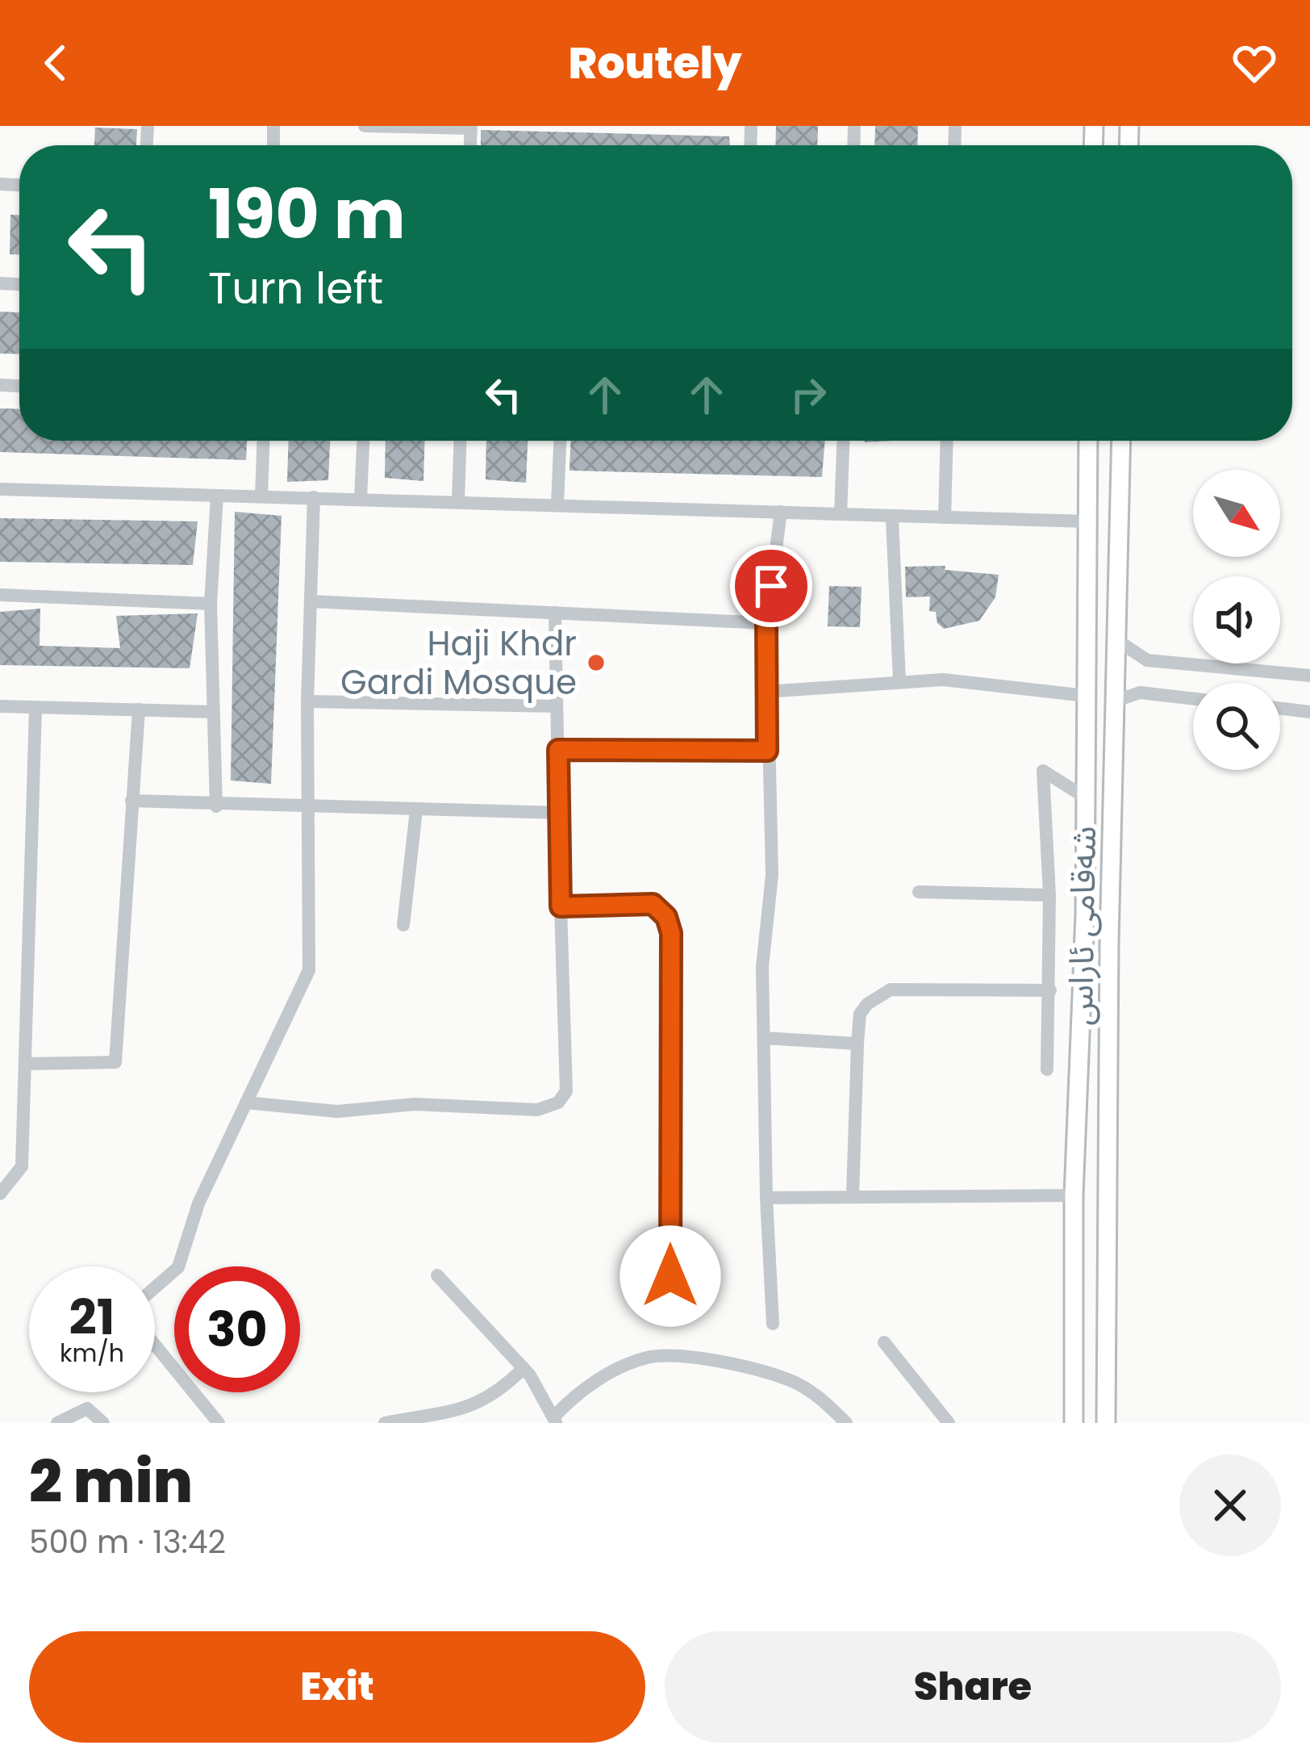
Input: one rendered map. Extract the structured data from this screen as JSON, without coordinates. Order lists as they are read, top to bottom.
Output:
{
  "streets": {
    "main road": ["شەقامی ئاراس"]
  },
  "places": ["Haji Khdr Gardi Mosque"],
  "north": "bottom right",
  "page": {
    "header": "Routely",
    "turn": ["190 m", "Turn left"],
    "speed": "21 km/h",
    "limit": "30",
    "heading": ["2 min", "500 m · 13:42"],
    "buttons": ["Exit", "Share"]
  }
}
